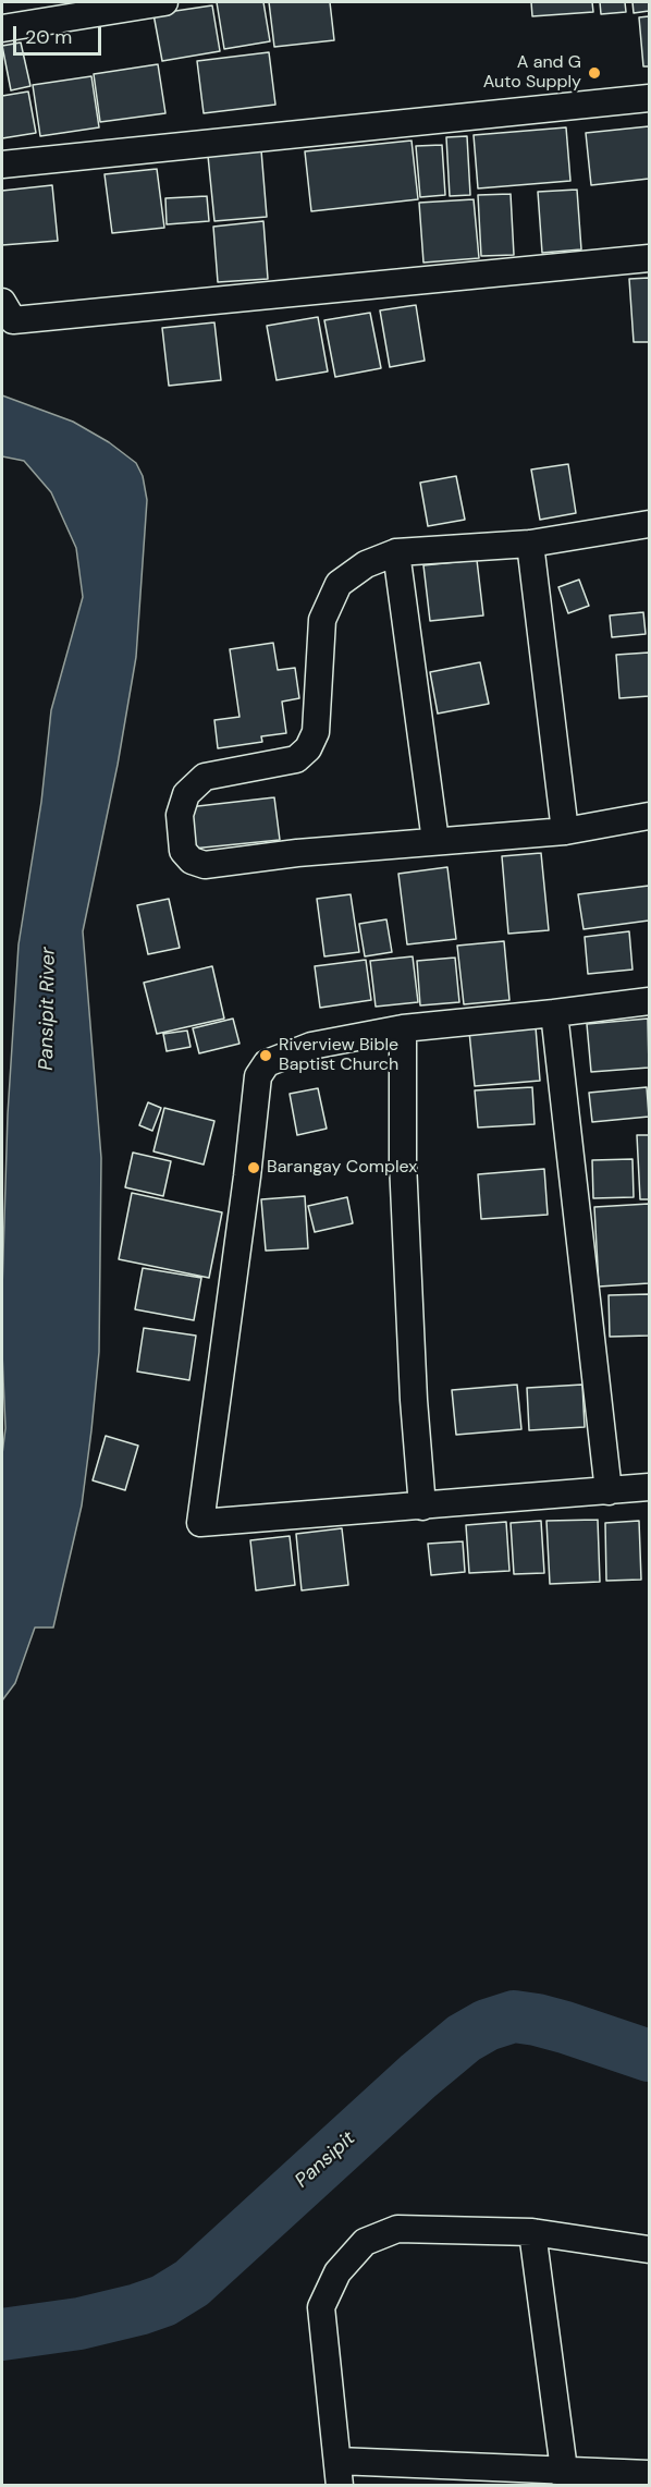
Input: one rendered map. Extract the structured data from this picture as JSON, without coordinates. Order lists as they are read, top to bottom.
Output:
{
  "water": ["Pansipit River", "Pansipit"],
  "places": ["A and G Auto Supply", "Riverview Bible Baptist Church", "Barangay Complex"],
  "scale_bar": "20 m"
}
